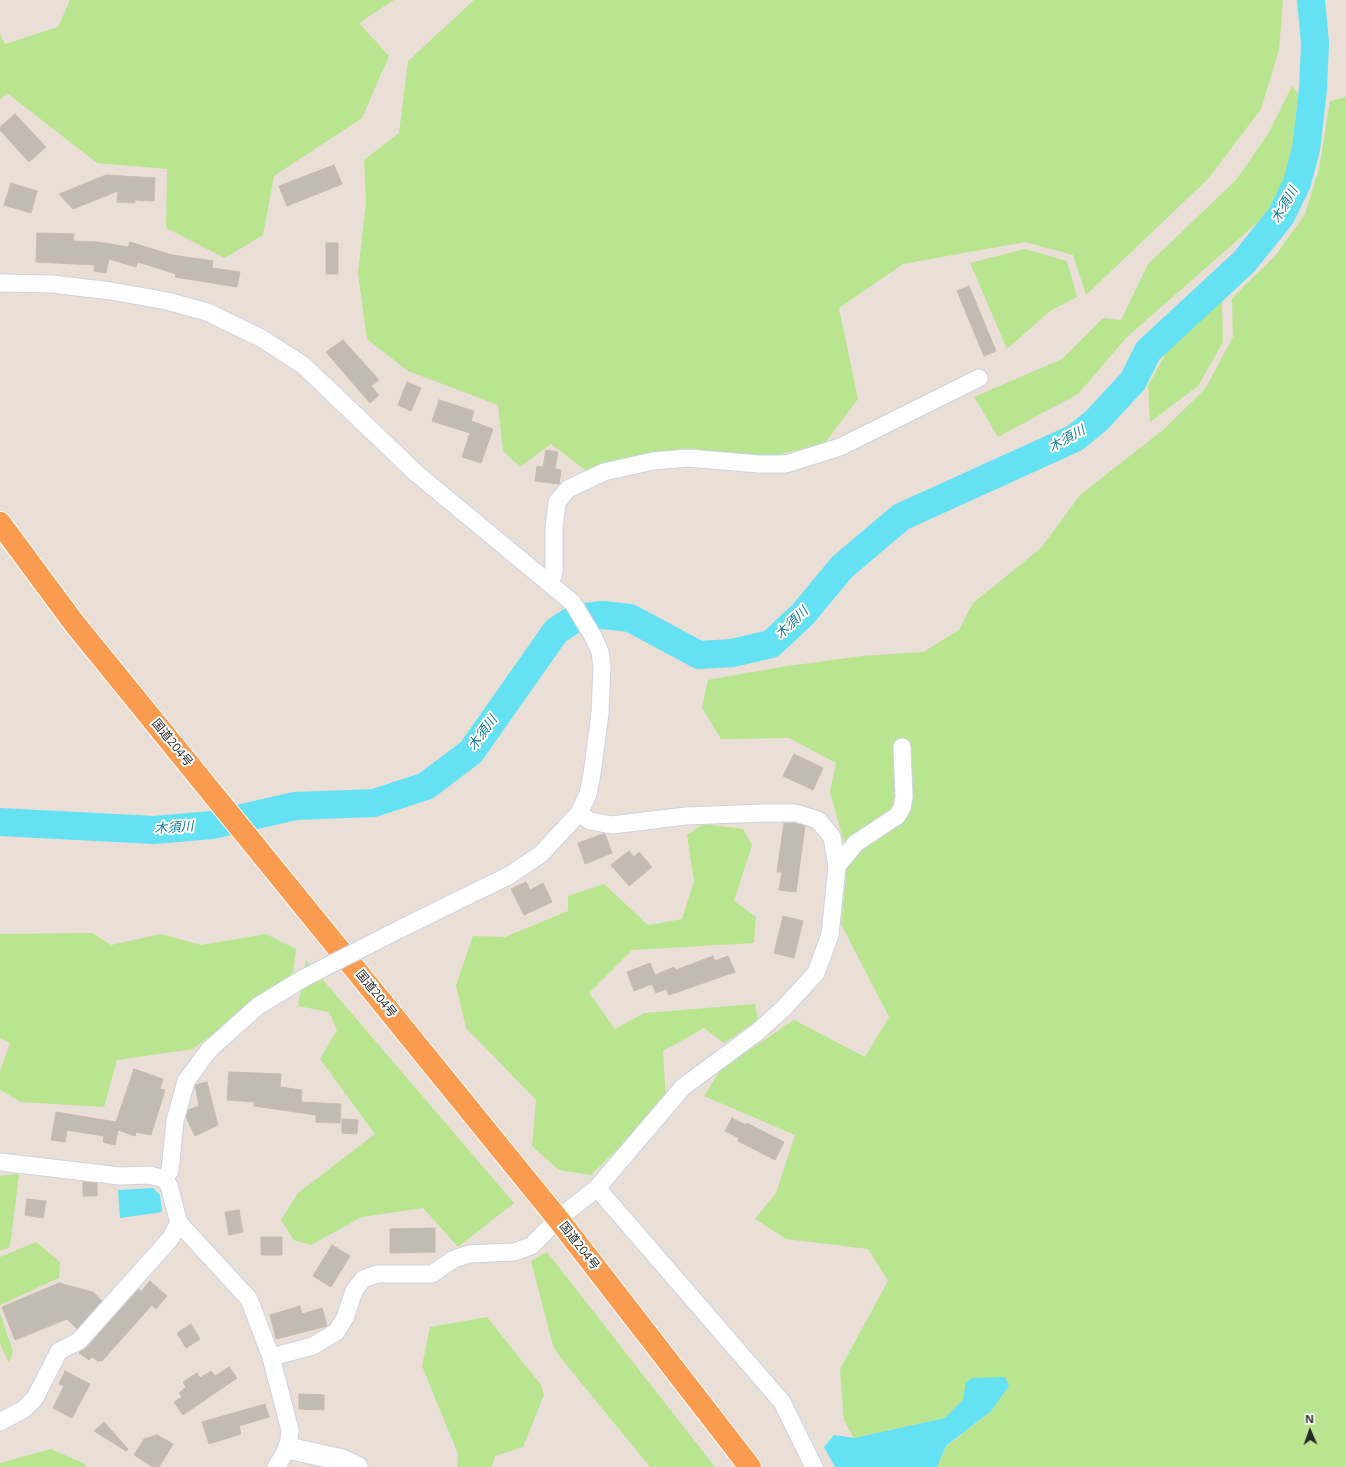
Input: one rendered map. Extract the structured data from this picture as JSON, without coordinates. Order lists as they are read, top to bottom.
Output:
{
  "streets": {
    "highway": ["国道204号"]
  },
  "water": ["木須川"],
  "north": "top"
}
